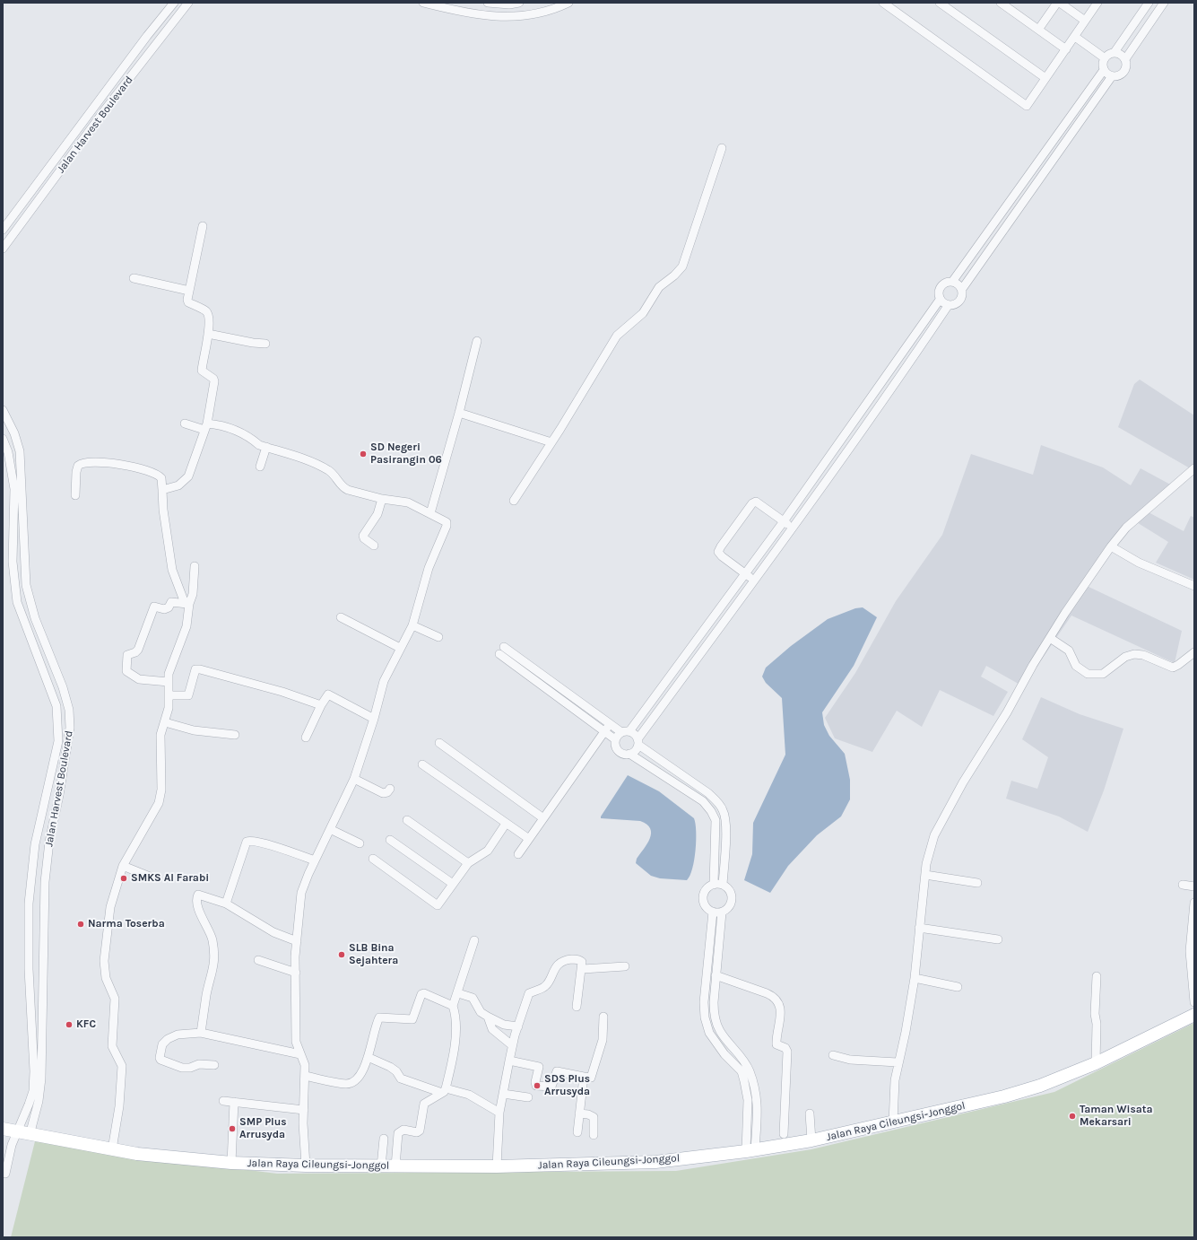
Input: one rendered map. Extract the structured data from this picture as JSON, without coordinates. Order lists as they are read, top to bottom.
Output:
{
  "streets": {
    "main road": ["Jalan Raya Cileungsi-Jonggol"],
    "street": ["Jalan Harvest Boulevard"]
  },
  "crossings": [
    ["Jalan Harvest Boulevard", "Jalan Raya Cileungsi-Jonggol"]
  ],
  "places": [
    "SD Negeri Pasirangin 06",
    "SMKS Al Farabi",
    "Narma Toserba",
    "SLB Bina Sejahtera",
    "KFC",
    "SDS Plus Arrusyda",
    "Taman Wisata Mekarsari",
    "SMP Plus Arrusyda"
  ]
}
